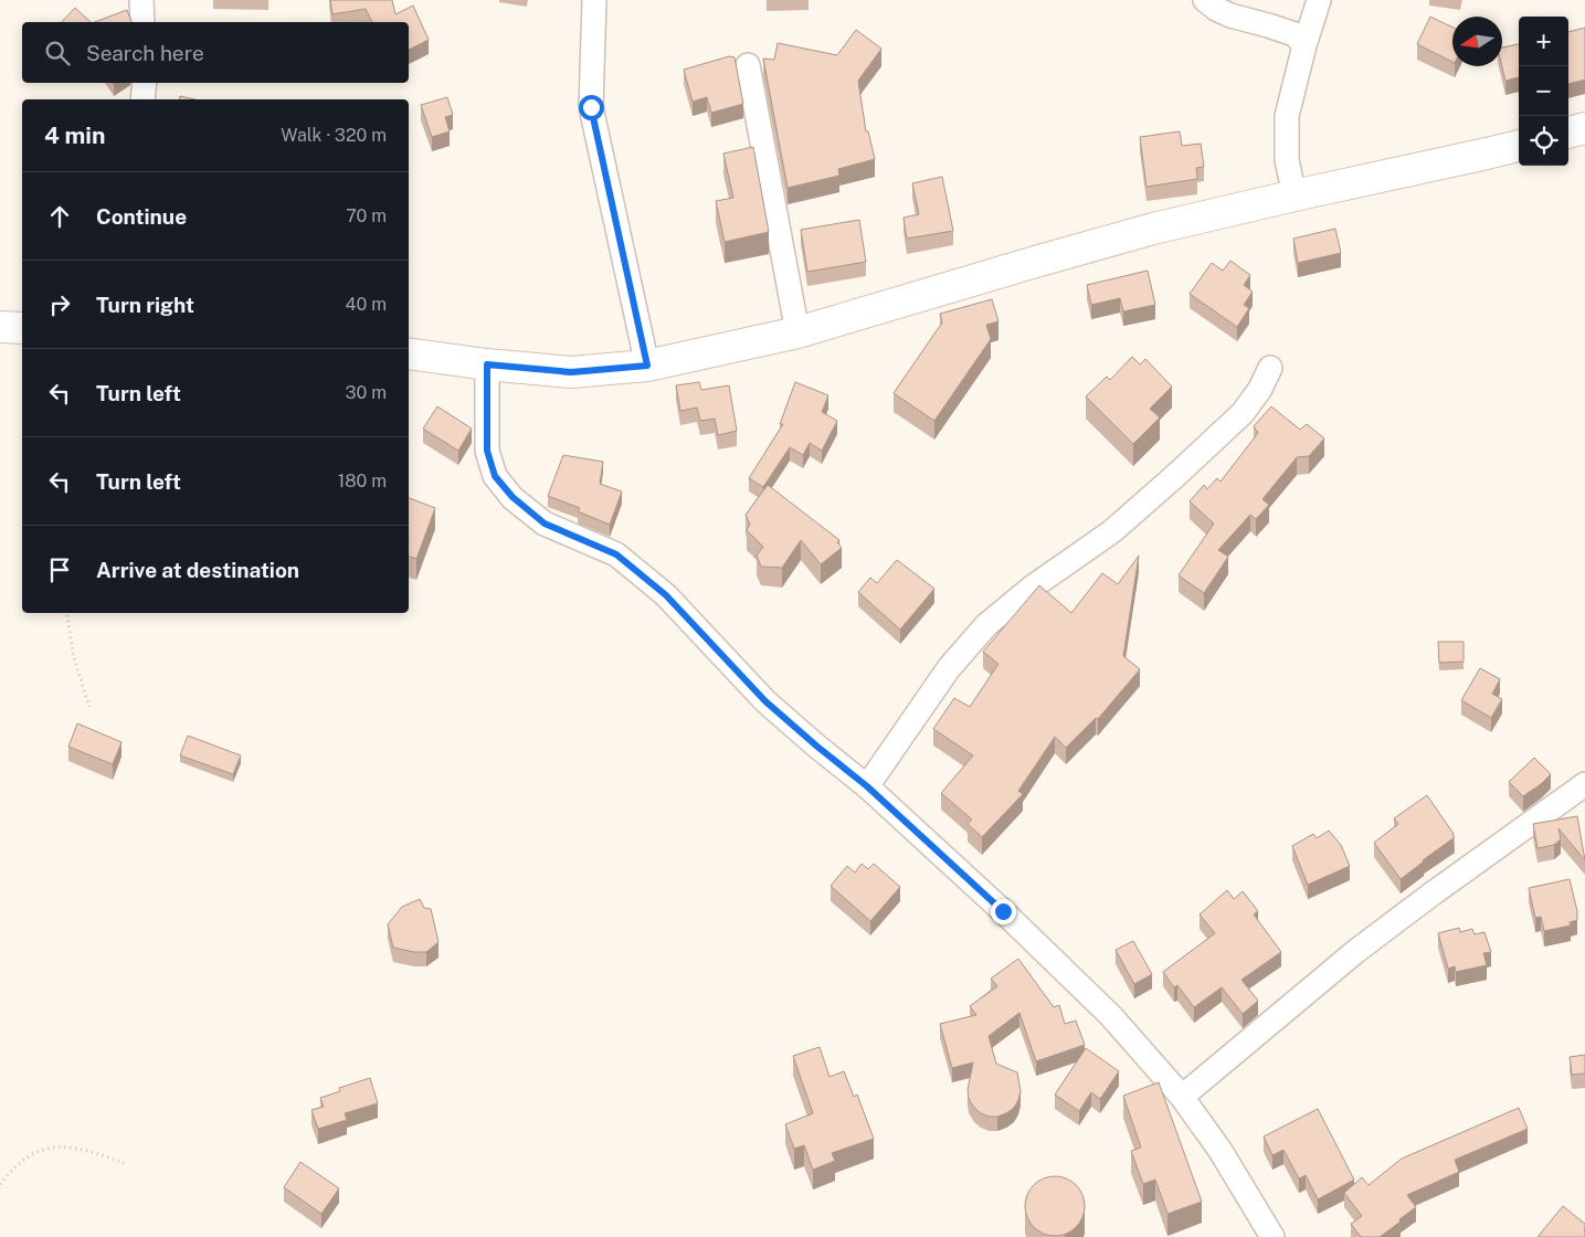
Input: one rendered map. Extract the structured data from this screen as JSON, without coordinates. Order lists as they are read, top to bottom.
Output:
{
  "north": "left",
  "page": {
    "map_buttons": ["+", "−"],
    "search": "Search here",
    "heading": ["4 min", "Walk · 320 m"],
    "list": [
      ["Continue", "70 m"],
      ["Turn right", "40 m"],
      ["Turn left", "30 m"],
      ["Turn left", "180 m"],
      "Arrive at destination"
    ]
  }
}
